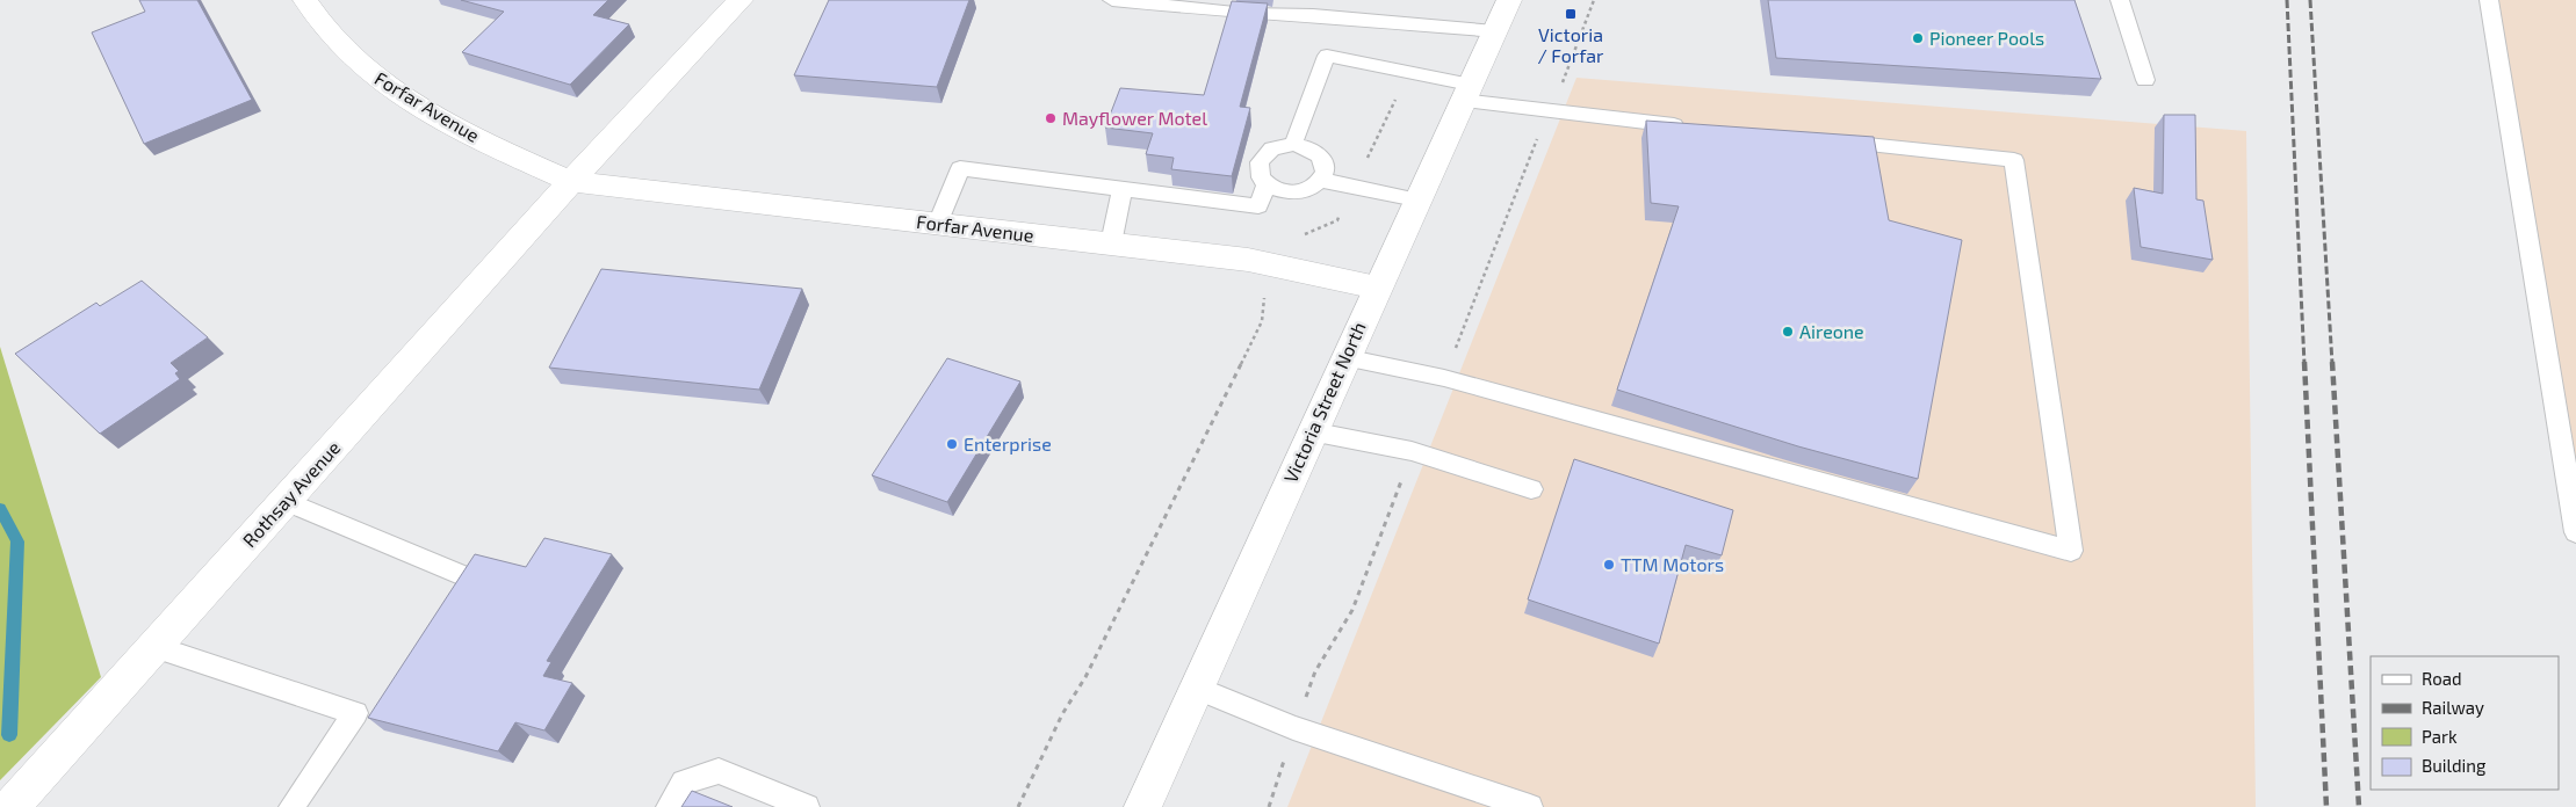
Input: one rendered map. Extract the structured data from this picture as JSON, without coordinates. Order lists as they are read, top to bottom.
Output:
{
  "streets": {
    "street": ["Forfar Avenue", "Victoria Street North", "Rothsay Avenue"]
  },
  "crossings": [
    ["Forfar Avenue", "Victoria Street North"],
    ["Forfar Avenue", "Rothsay Avenue"]
  ],
  "places": {
    "transit": ["Victoria / Forfar"],
    "other": [
      "Pioneer Pools",
      "Mayflower Motel",
      "Aireone",
      "Enterprise",
      "TTM Motors"
    ]
  },
  "legend": [
    "Road",
    "Railway",
    "Park",
    "Building"
  ]
}
